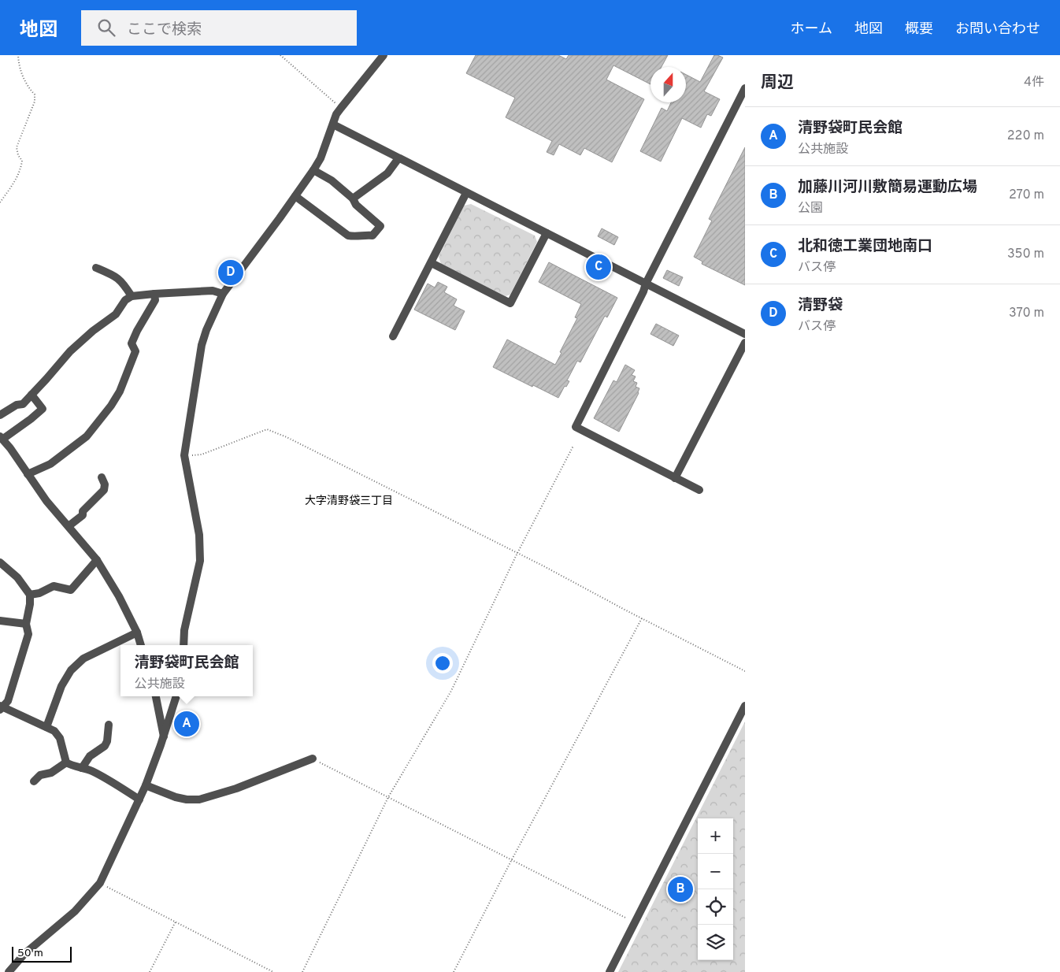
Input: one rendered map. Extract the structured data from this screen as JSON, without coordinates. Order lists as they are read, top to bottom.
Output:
{
  "districts": ["大字清野袋三丁目"],
  "scale_bar": "50 m",
  "north": "top",
  "page": {
    "header": "地図",
    "search": "ここで検索",
    "nav": [
      "ホーム",
      "地図",
      "概要",
      "お問い合わせ"
    ],
    "heading": ["周辺", "4件"],
    "list": [
      {
        "mark": "A",
        "name": "清野袋町民会館",
        "note": "公共施設",
        "value": "220 m"
      },
      {
        "mark": "B",
        "name": "加藤川河川敷簡易運動広場",
        "note": "公園",
        "value": "270 m"
      },
      {
        "mark": "C",
        "name": "北和徳工業団地南口",
        "note": "バス停",
        "value": "350 m"
      },
      {
        "mark": "D",
        "name": "清野袋",
        "note": "バス停",
        "value": "370 m"
      }
    ],
    "pins": [
      "C",
      "D",
      "A",
      "B"
    ],
    "popup": ["清野袋町民会館", "公共施設"],
    "map_buttons": ["+", "−"],
    "scale": "50 m"
  }
}
